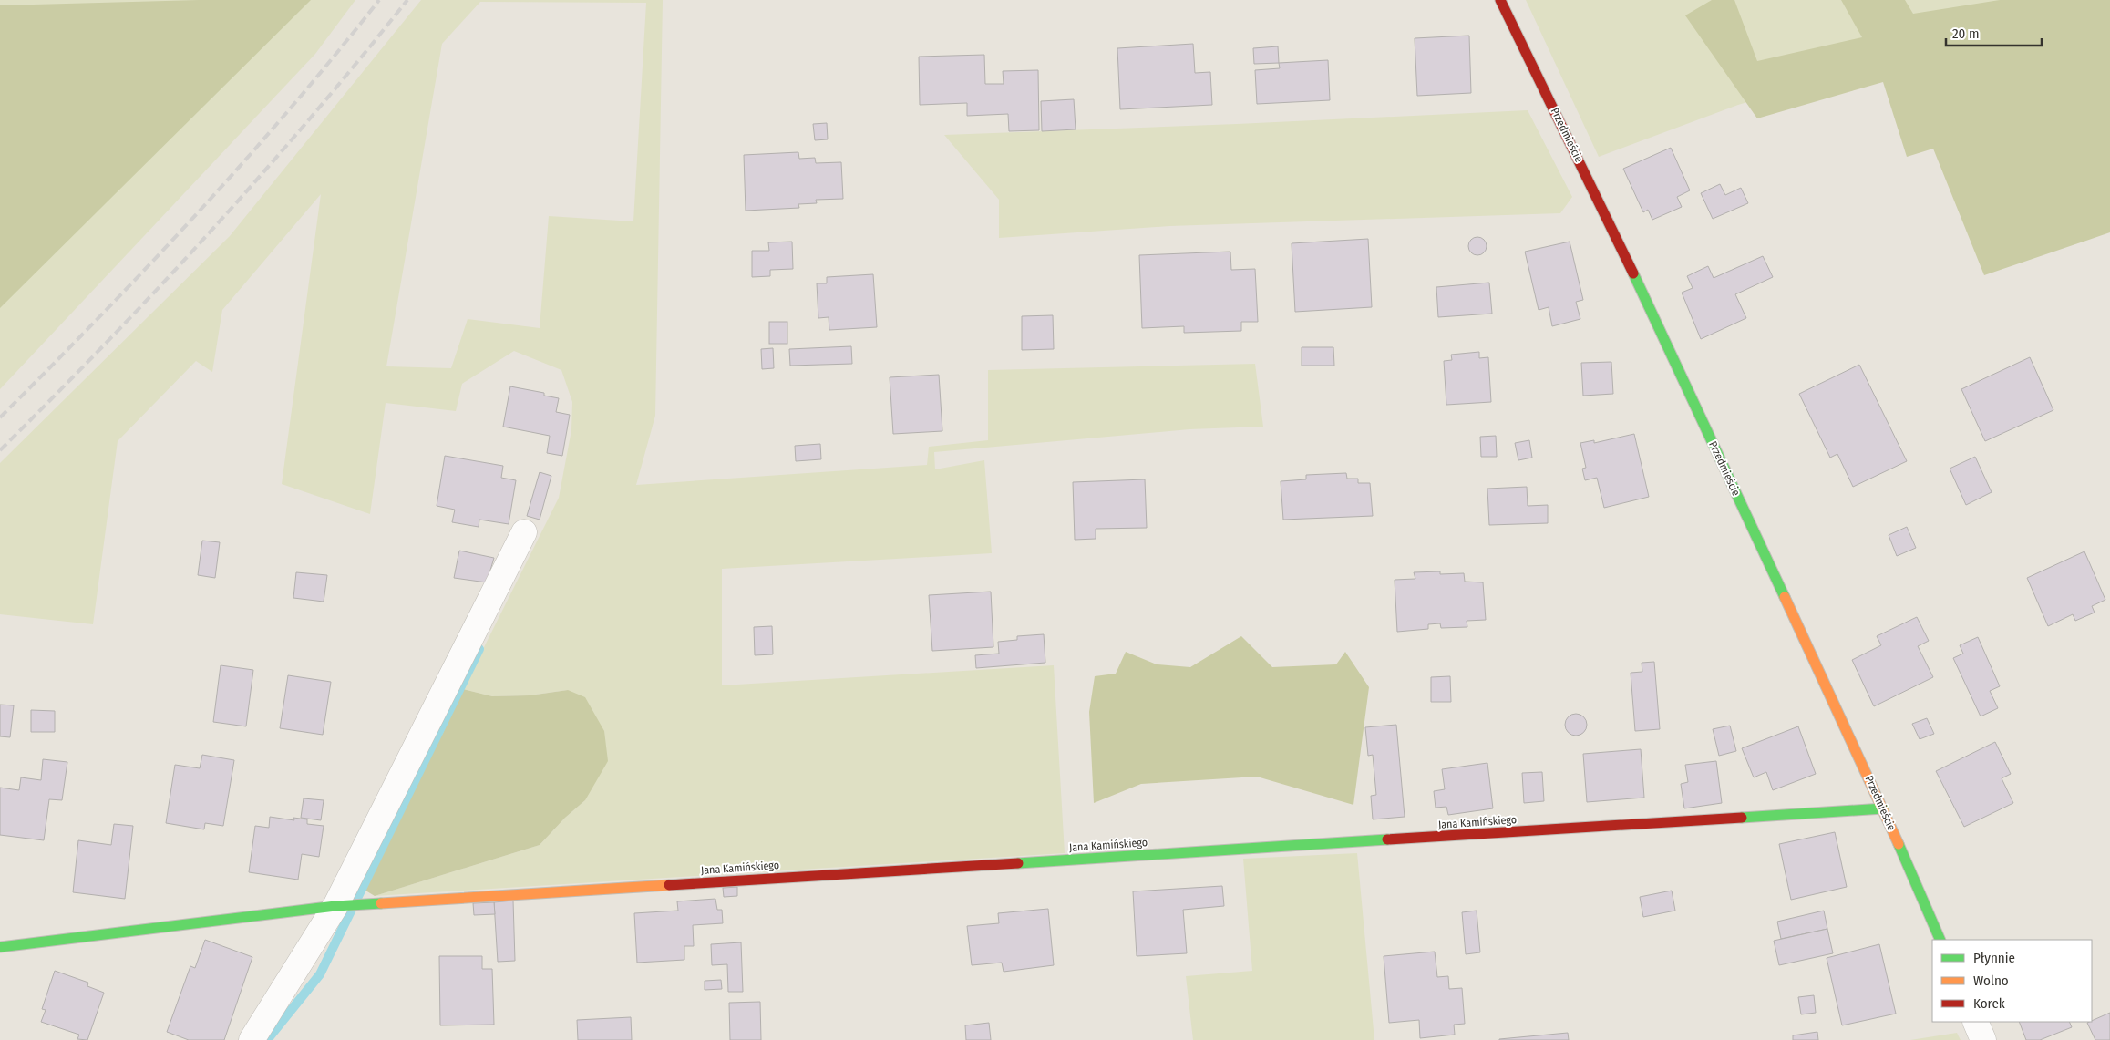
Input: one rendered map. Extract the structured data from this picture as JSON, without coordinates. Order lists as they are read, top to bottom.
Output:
{
  "streets": {
    "street": ["Przedmieście", "Jana Kamińskiego"]
  },
  "crossings": [
    ["Przedmieście", "Jana Kamińskiego"]
  ],
  "legend": ["Płynnie", "Wolno", "Korek"],
  "scale_bar": "20 m"
}
